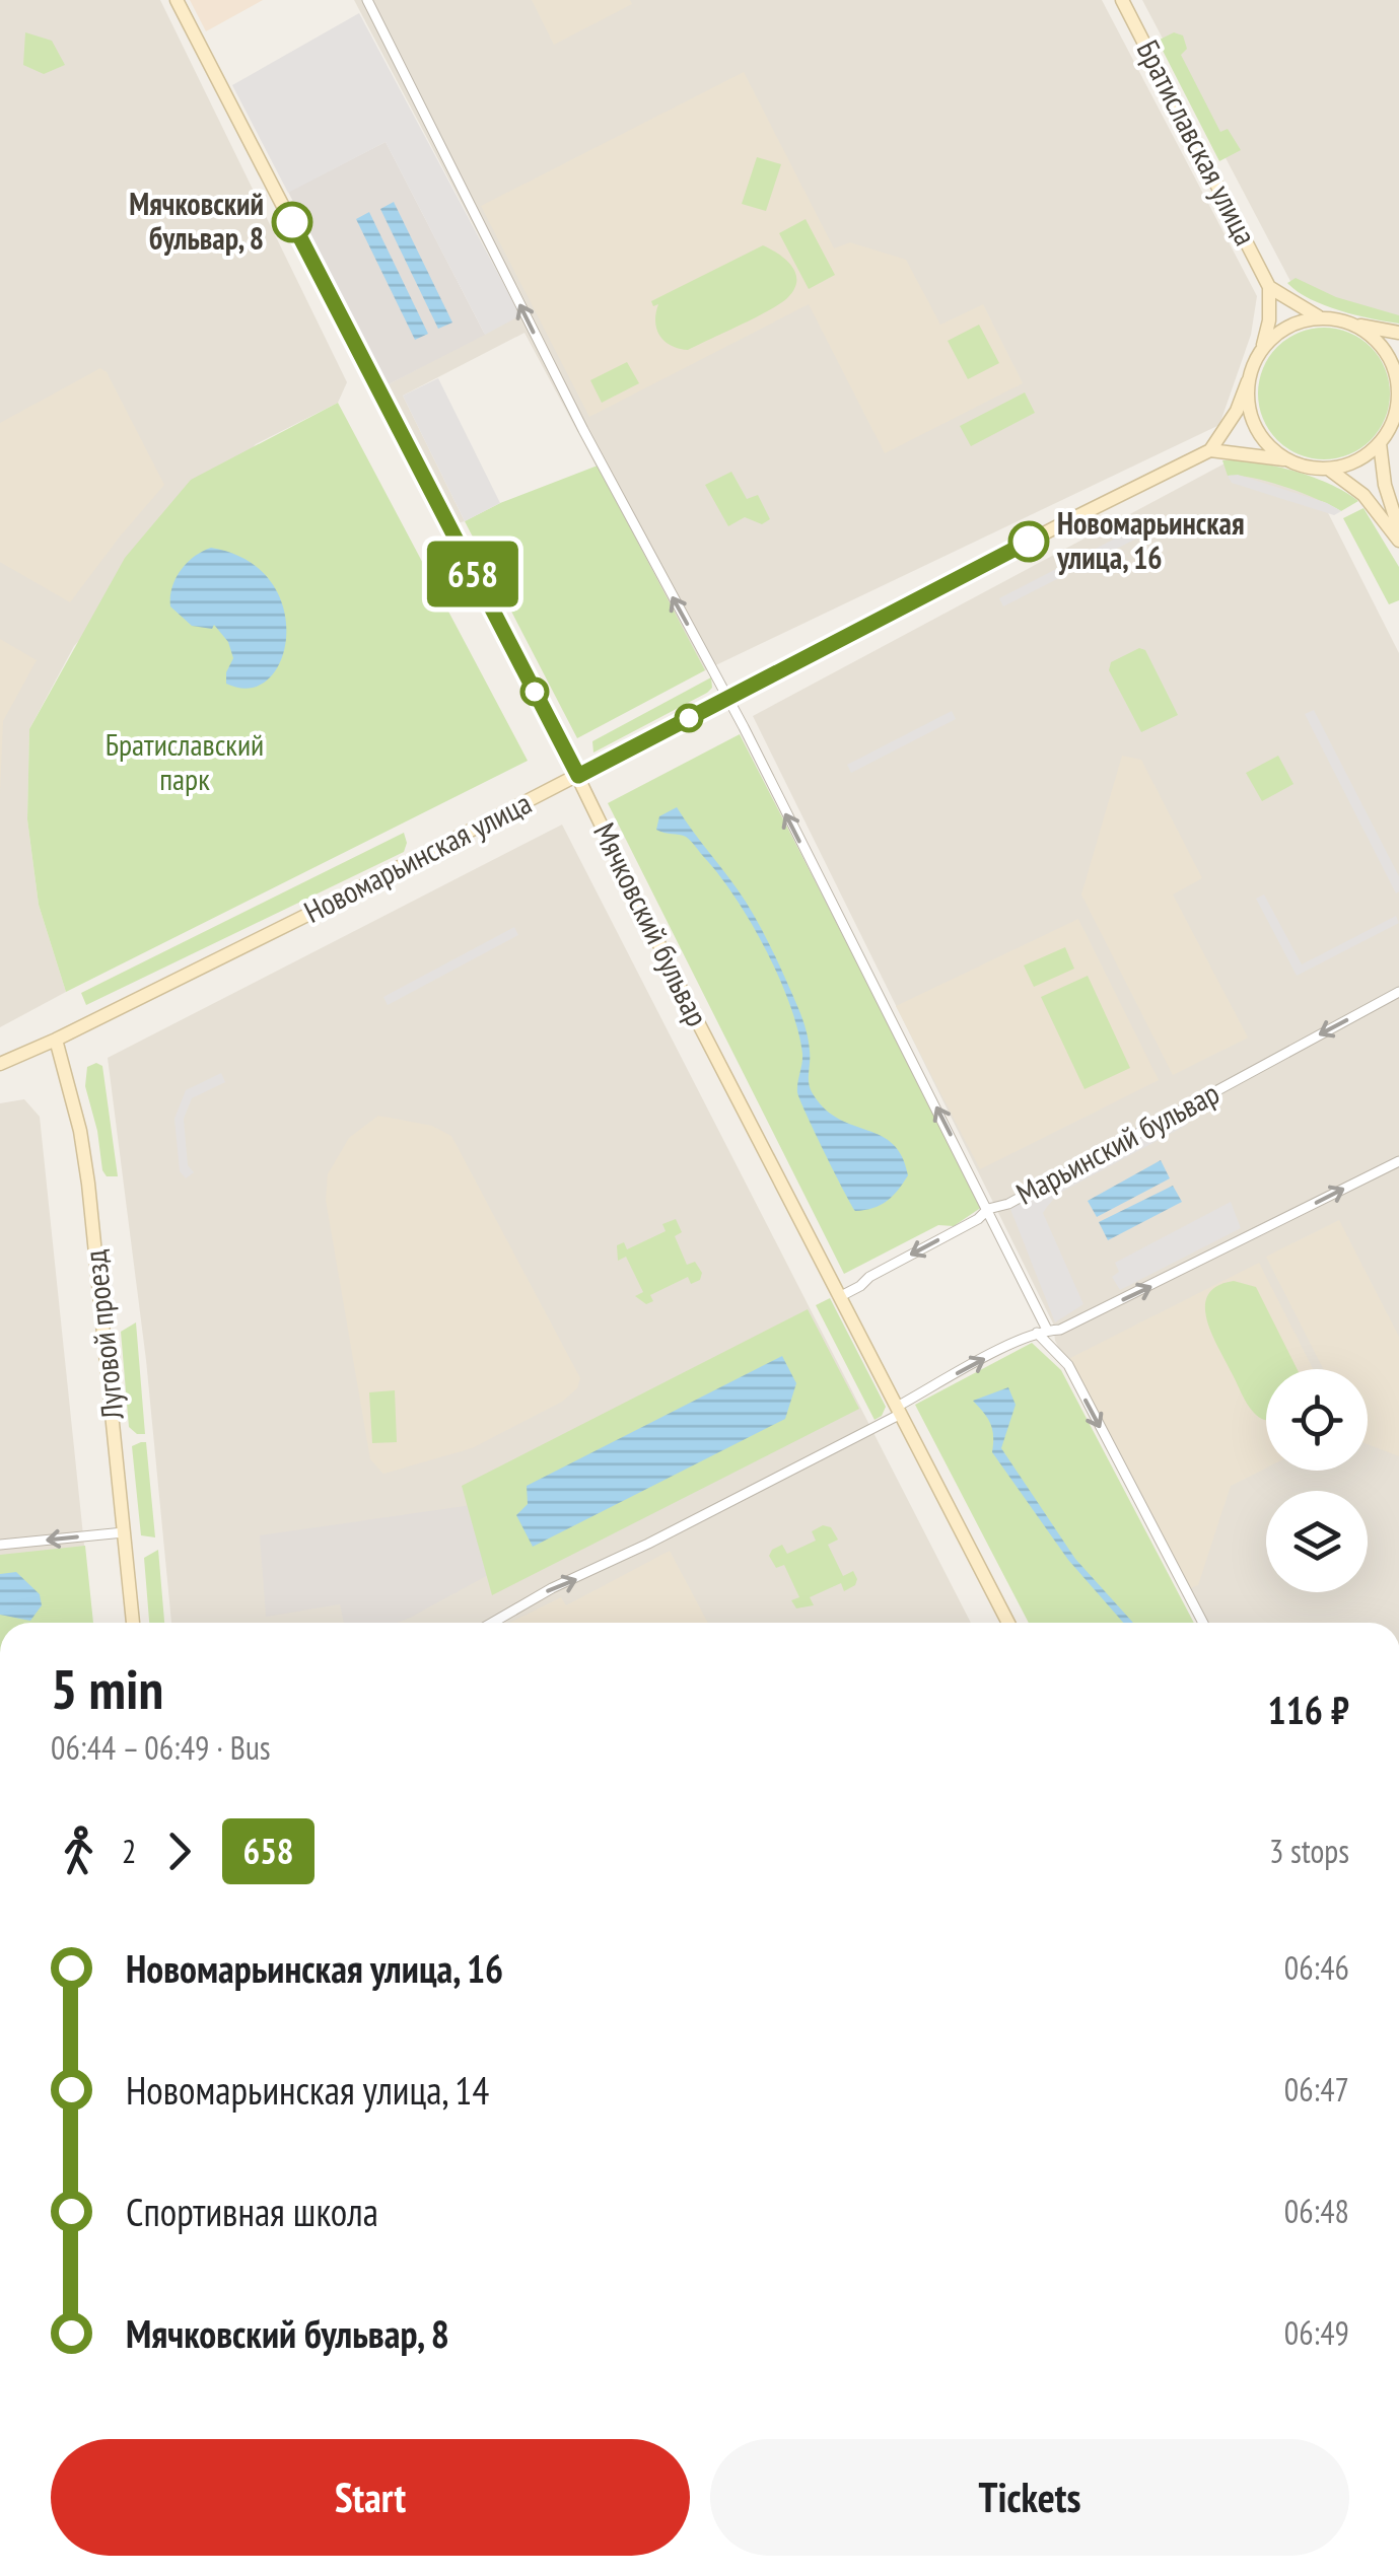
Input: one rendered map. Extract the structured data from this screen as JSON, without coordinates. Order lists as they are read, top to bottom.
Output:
{
  "streets": {
    "street": [
      "Братиславская улица",
      "Новомарьинская улица",
      "Мячковский бульвар",
      "Марьинский бульвар",
      "Луговой проезд"
    ]
  },
  "crossings": [
    ["Новомарьинская улица", "Мячковский бульвар"],
    ["Новомарьинская улица", "Луговой проезд"],
    ["Мячковский бульвар", "Марьинский бульвар"]
  ],
  "one_way": ["Марьинский бульвар"],
  "parks": ["Братиславский парк"],
  "places": ["Мячковский бульвар, 8", "Новомарьинская улица, 16"],
  "lines": ["bus line 658"],
  "page": {
    "on_map": "658",
    "heading": ["5 min", "06:44 – 06:49 · Bus", "116 ₽"],
    "legs": ["2", "658", "3 stops"],
    "list": [
      {
        "name": "Новомарьинская улица, 16",
        "value": "06:46"
      },
      {
        "name": "Новомарьинская улица, 14",
        "value": "06:47"
      },
      {
        "name": "Спортивная школа",
        "value": "06:48"
      },
      {
        "name": "Мячковский бульвар, 8",
        "value": "06:49"
      }
    ],
    "buttons": ["Start", "Tickets"]
  }
}
